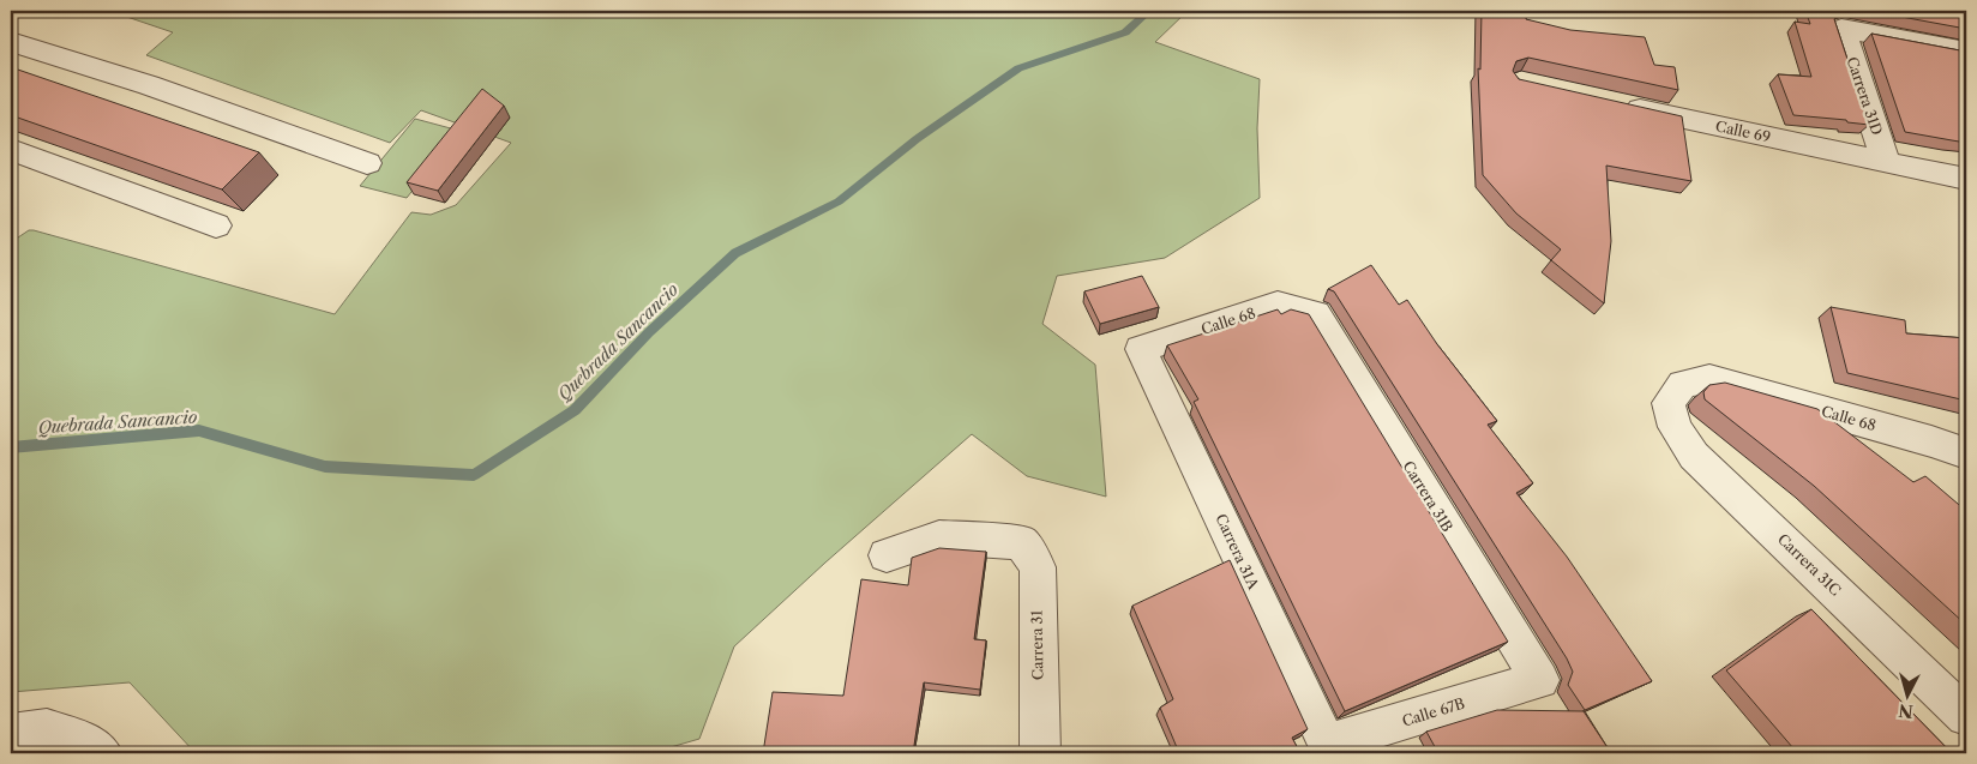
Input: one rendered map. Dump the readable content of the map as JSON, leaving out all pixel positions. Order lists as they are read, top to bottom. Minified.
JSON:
{"streets":{"street":["Carrera 31D","Calle 69","Calle 68","Carrera 31B","Carrera 31A","Carrera 31C","Carrera 31","Calle 67B"]},"crossings":[["Carrera 31D","Calle 69"],["Calle 68","Carrera 31B"],["Calle 68","Carrera 31A"],["Calle 68","Carrera 31C"],["Carrera 31B","Calle 67B"],["Carrera 31A","Calle 67B"]],"water":["Quebrada Sancancio"],"north":"bottom"}
